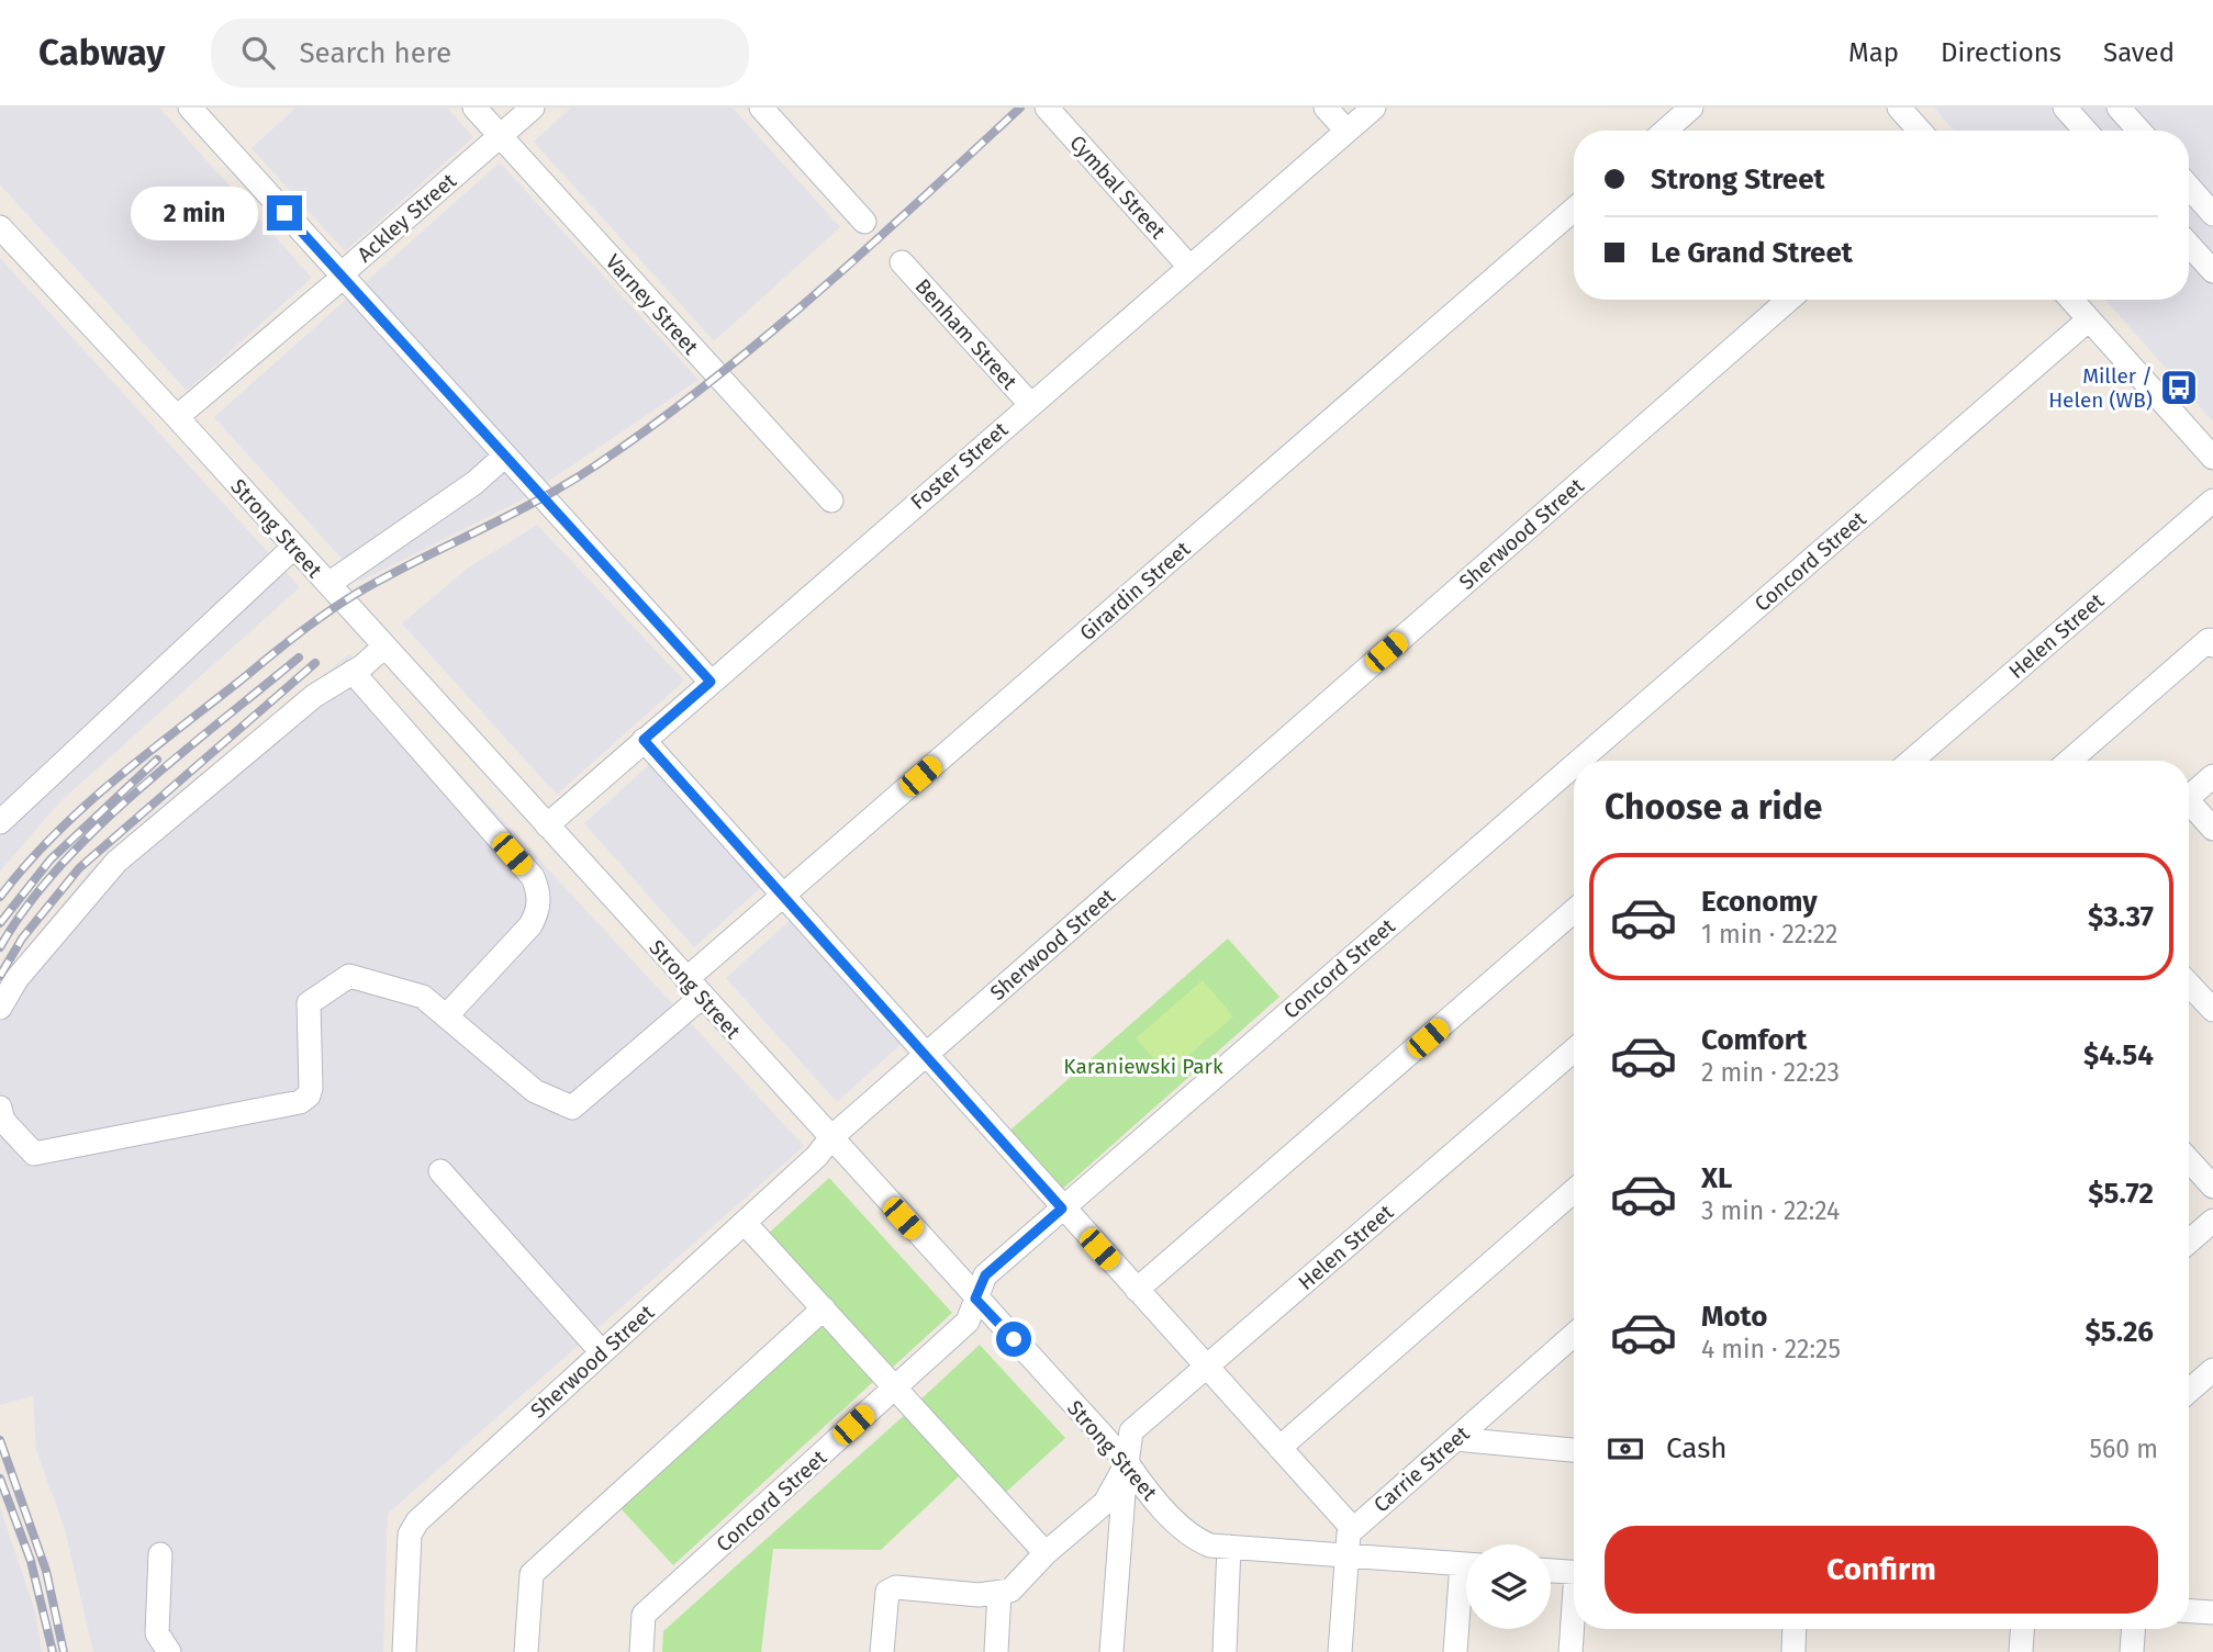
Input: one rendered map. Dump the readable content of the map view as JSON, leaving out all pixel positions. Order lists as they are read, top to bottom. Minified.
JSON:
{"streets":{"street":["Cymbal Street","Ackley Street","Varney Street","Benham Street","Foster Street","Strong Street","Sherwood Street","Concord Street","Girardin Street","Helen Street","Carrie Street"]},"crossings":[["Cymbal Street","Foster Street"],["Ackley Street","Varney Street"],["Ackley Street","Strong Street"],["Benham Street","Foster Street"],["Foster Street","Strong Street"],["Strong Street","Sherwood Street"],["Strong Street","Concord Street"],["Strong Street","Girardin Street"],["Strong Street","Helen Street"]],"parks":["Karaniewski Park"],"places":{"bus stop":["Miller / Helen (WB)"]},"page":{"header":"Cabway","search":"Search here","nav":["Map","Directions","Saved"],"banner":["Strong Street","Le Grand Street"],"bubble":"2 min","heading":"Choose a ride","list":[{"name":"Economy","note":"1 min · 22:22","value":"$3.37"},{"name":"Comfort","note":"2 min · 22:23","value":"$4.54"},{"name":"XL","note":"3 min · 22:24","value":"$5.72"},{"name":"Moto","note":"4 min · 22:25","value":"$5.26"}],"pay":["Cash","560 m"],"buttons":"Confirm"}}
